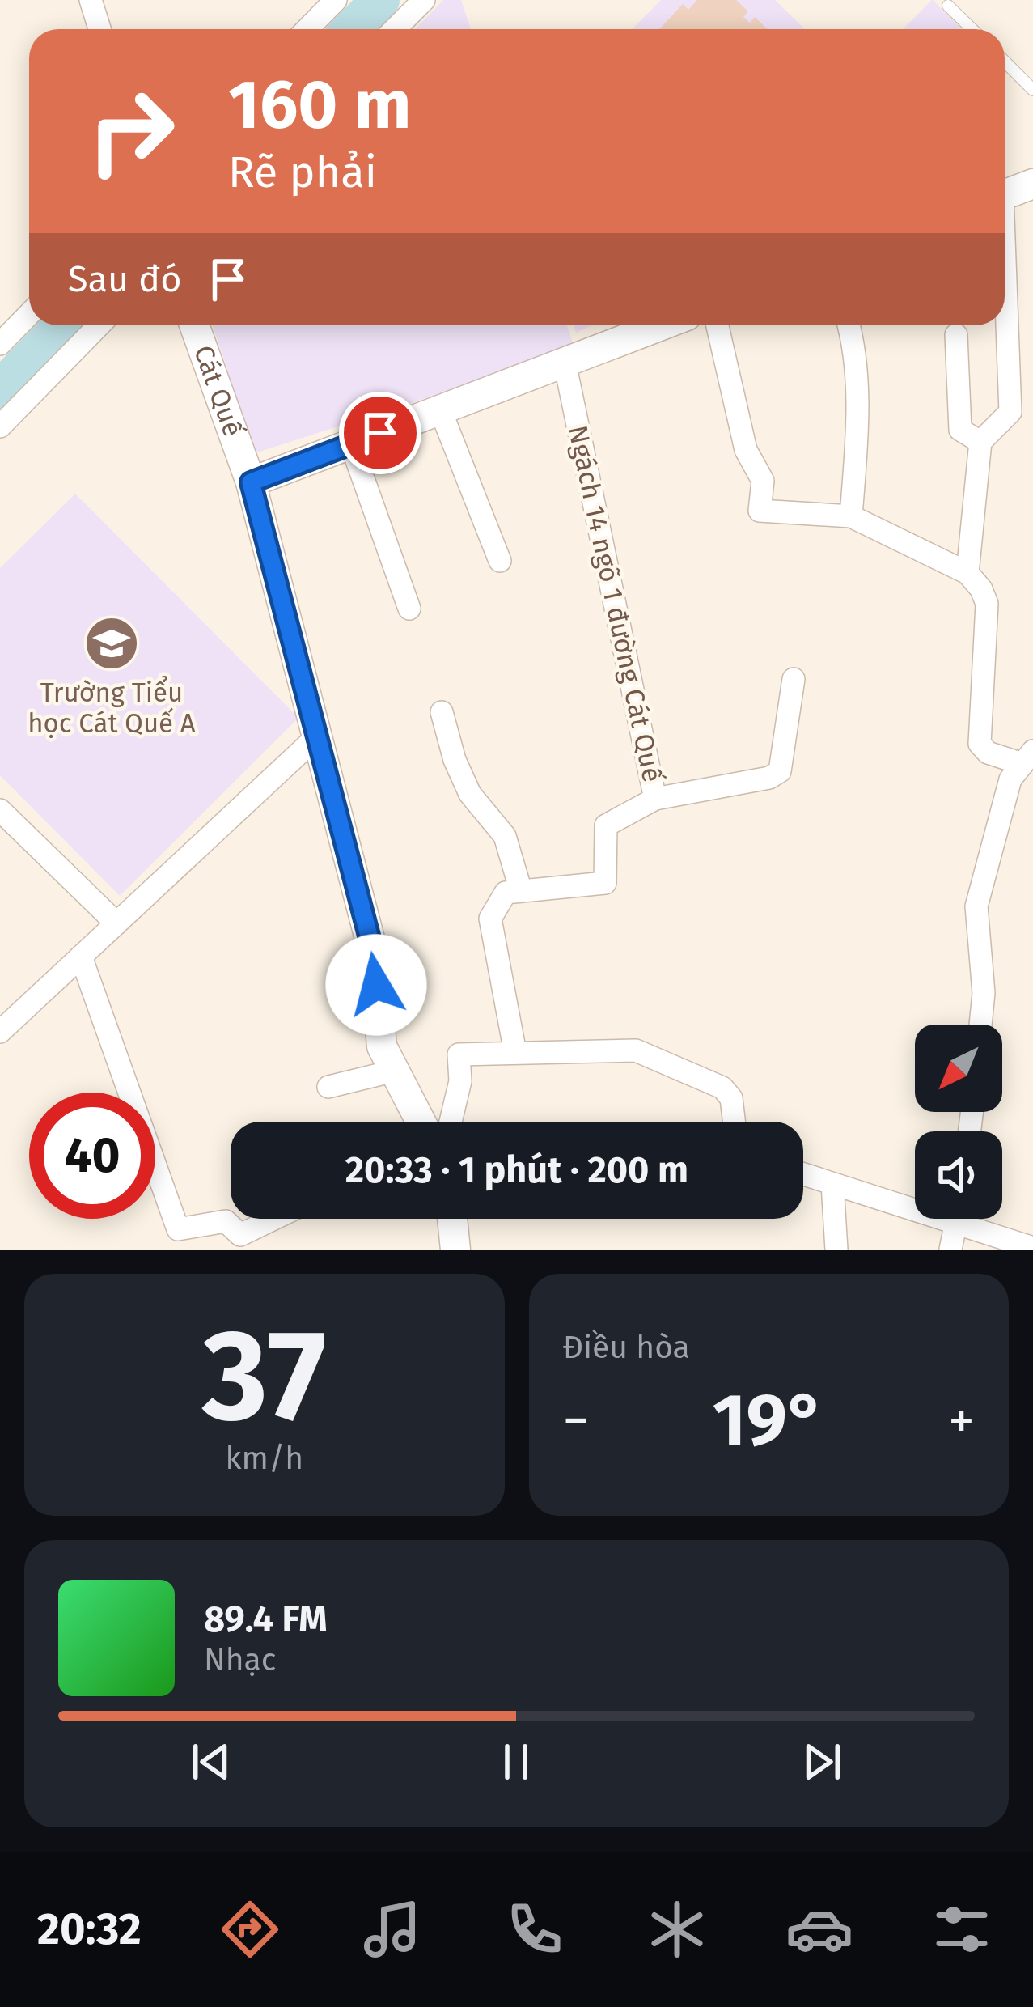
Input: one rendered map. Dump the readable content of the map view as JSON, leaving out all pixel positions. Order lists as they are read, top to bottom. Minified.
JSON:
{"streets":{"street":["Cát Quế","Ngách 14 ngõ 1 đường Cát Quế"]},"places":{"school or university":["Trường Tiểu học Cát Quế A"]},"north":"bottom left","page":{"turn":["160 m","Rẽ phải"],"then":"Sau đó","limit":"40","trip":"20:33 · 1 phút · 200 m","tile":[["37","km/h"],"Điều hòa"],"heat":["−","19°","+"],"song":["89.4 FM","Nhạc"],"tabs":"20:32"}}
